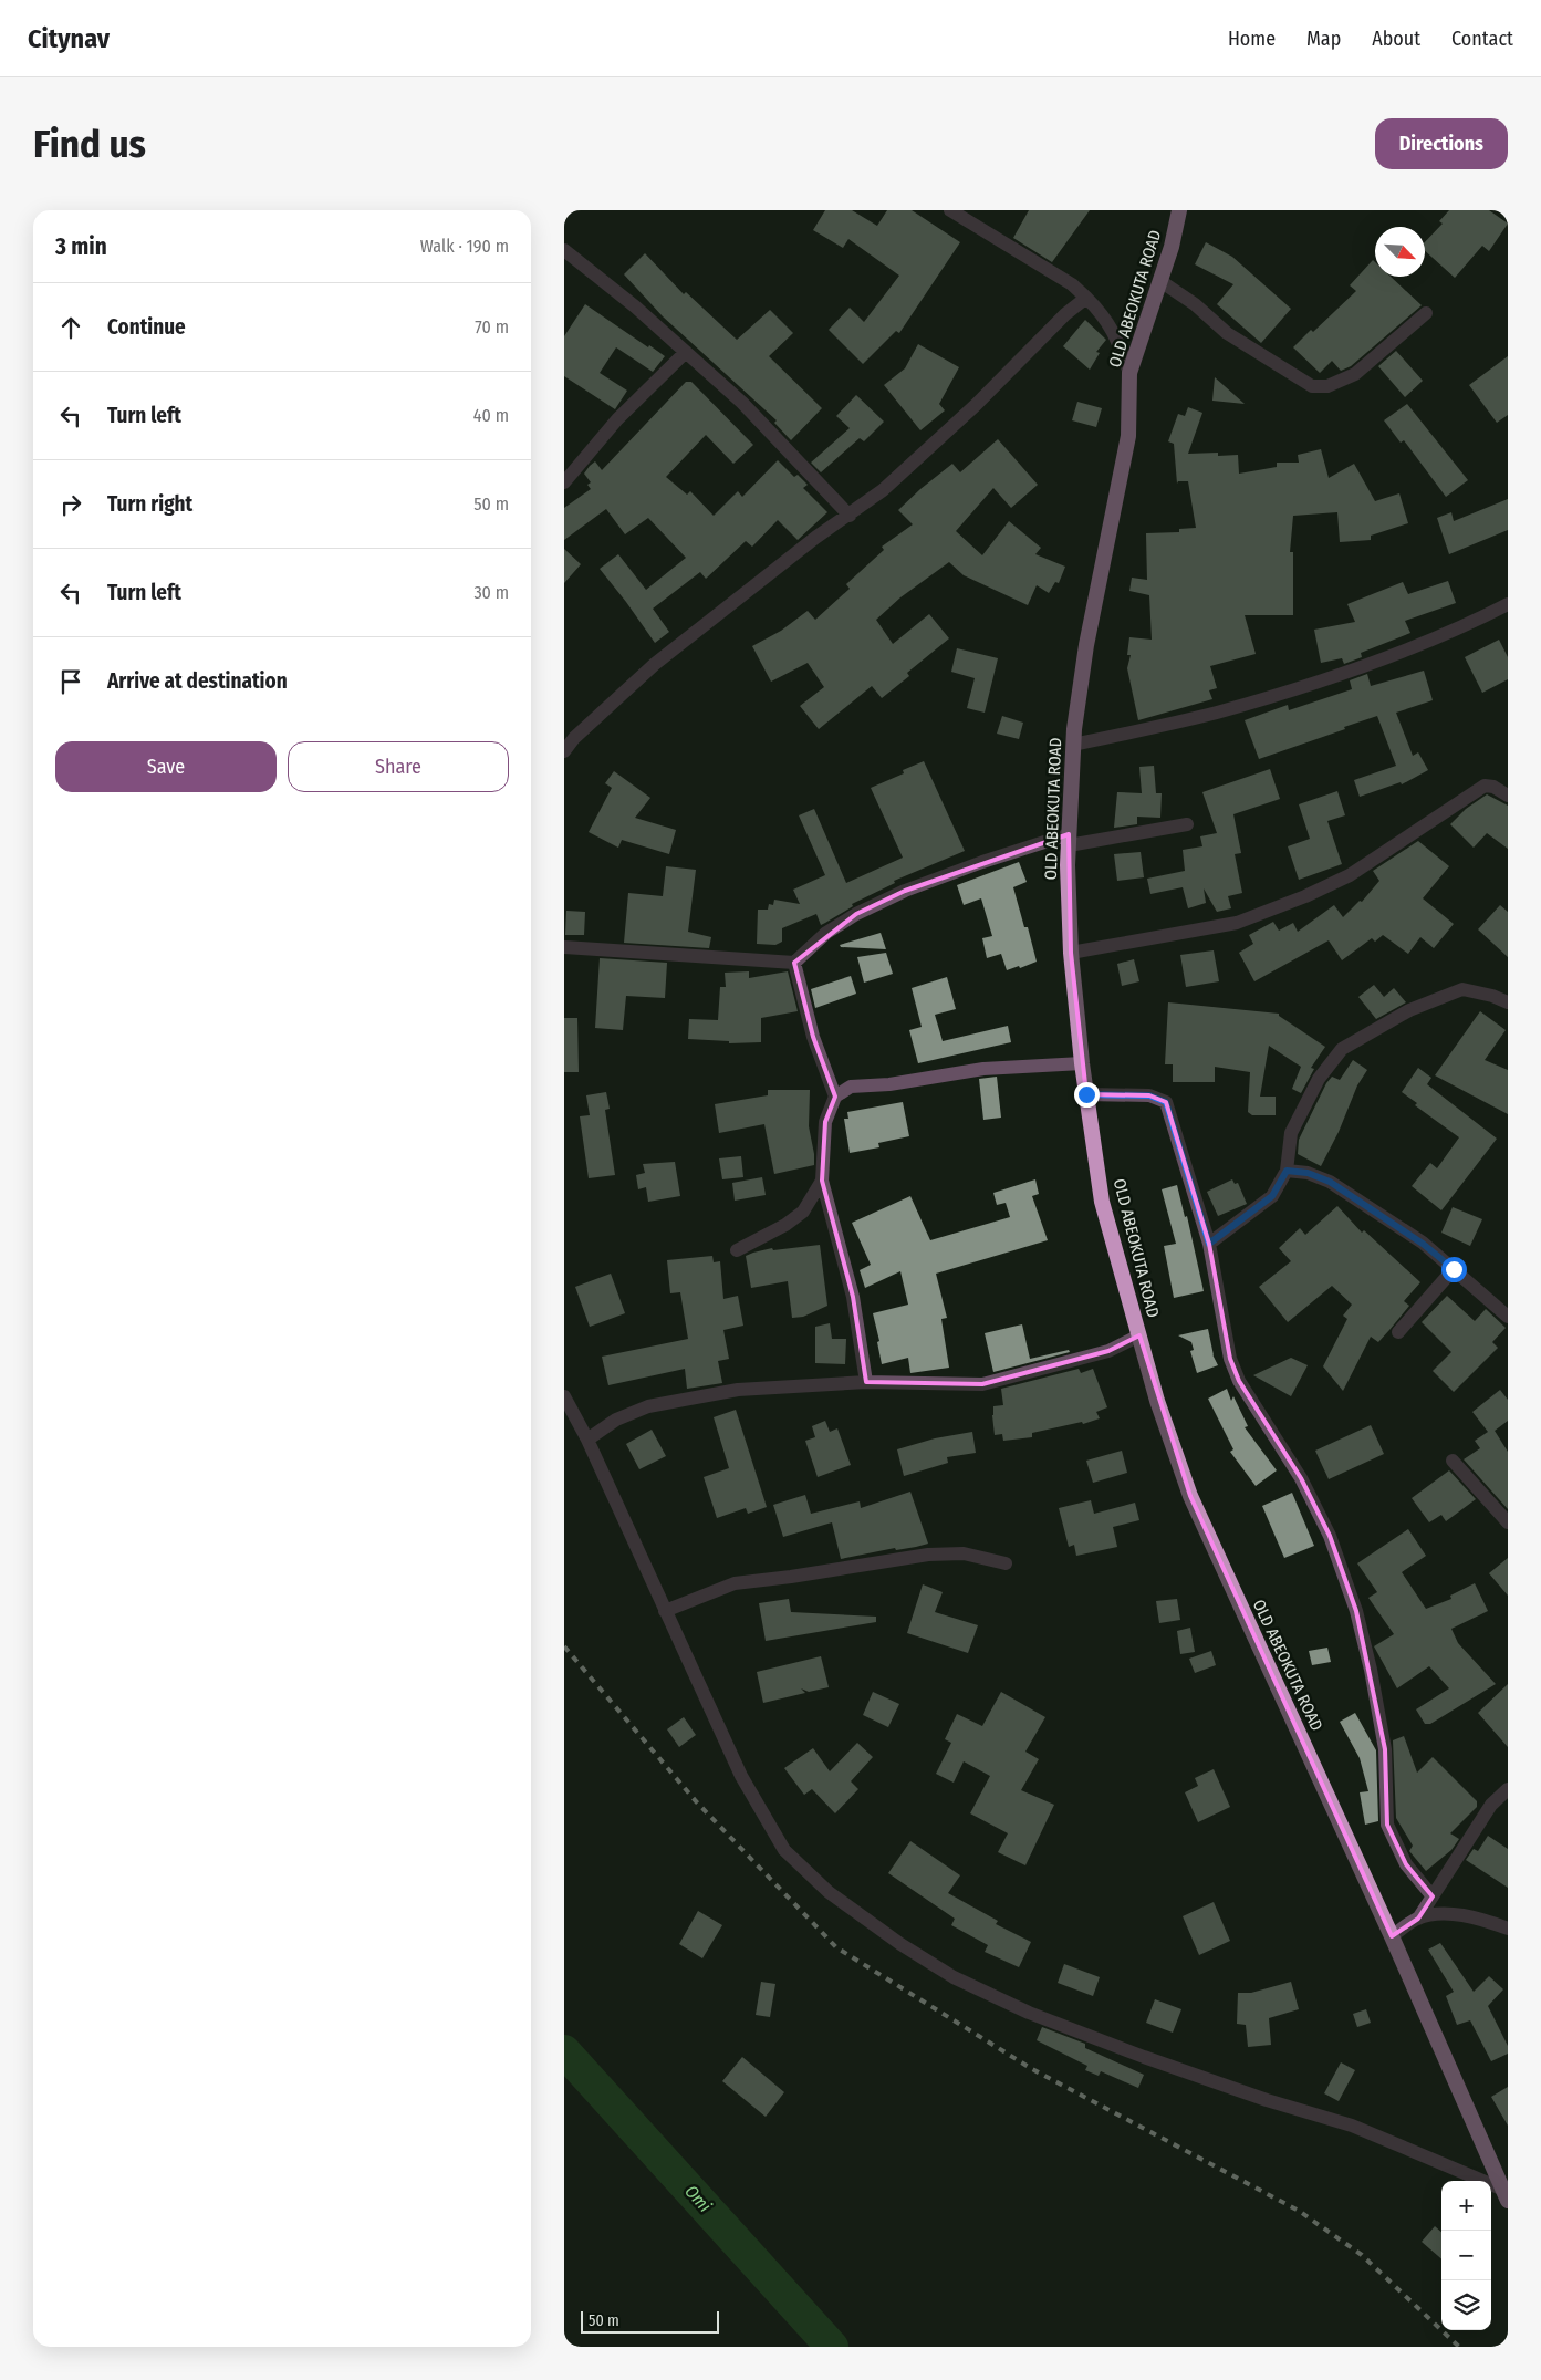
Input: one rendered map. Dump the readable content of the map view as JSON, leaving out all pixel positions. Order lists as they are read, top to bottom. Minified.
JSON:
{"streets":{"highway":["OLD ABEOKUTA ROAD"]},"water":["Omi"],"scale_bar":"50 m","north":"bottom right","page":{"header":"Citynav","nav":["Home","Map","About","Contact"],"buttons":["Directions",["Save","Share"]],"title":"Find us","heading":["3 min","Walk · 190 m"],"list":[["Continue","70 m"],["Turn left","40 m"],["Turn right","50 m"],["Turn left","30 m"],"Arrive at destination"],"map_buttons":["+","−"],"scale":"50 m"}}
